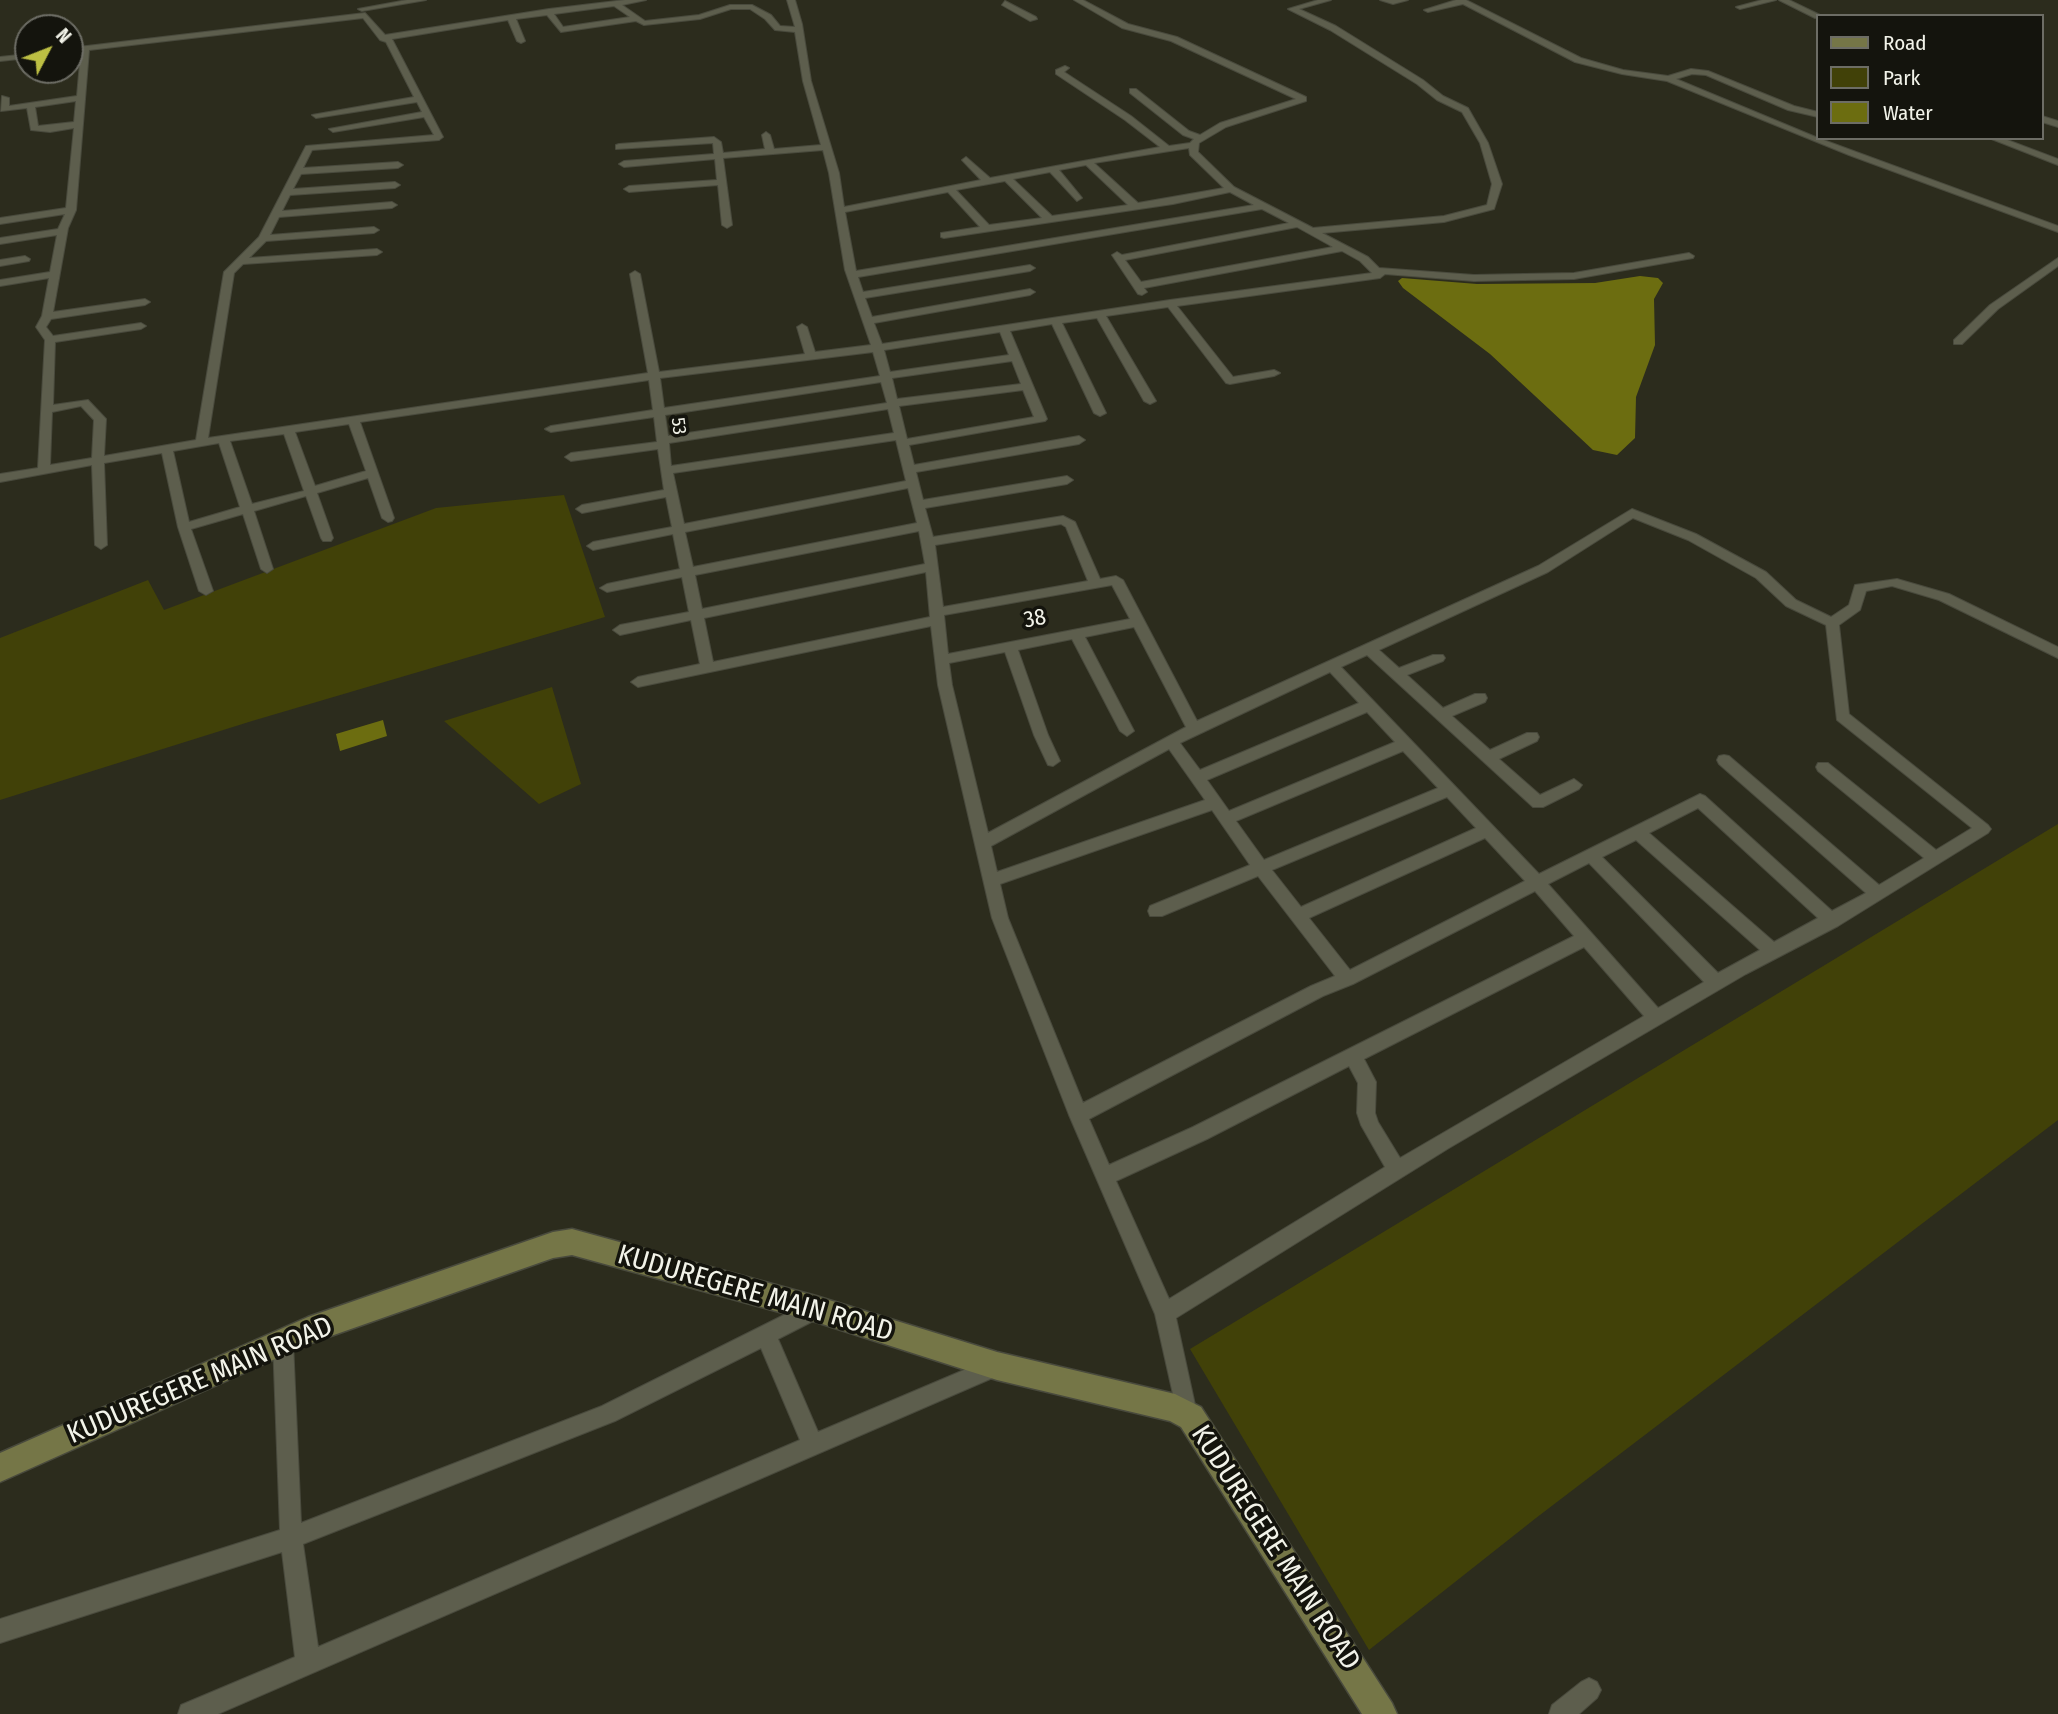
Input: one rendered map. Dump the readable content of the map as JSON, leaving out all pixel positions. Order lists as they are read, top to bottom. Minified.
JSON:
{"streets":{"street":["53","38","KUDUREGERE MAIN ROAD"]},"legend":["Road","Park","Water"],"north":"top right"}
